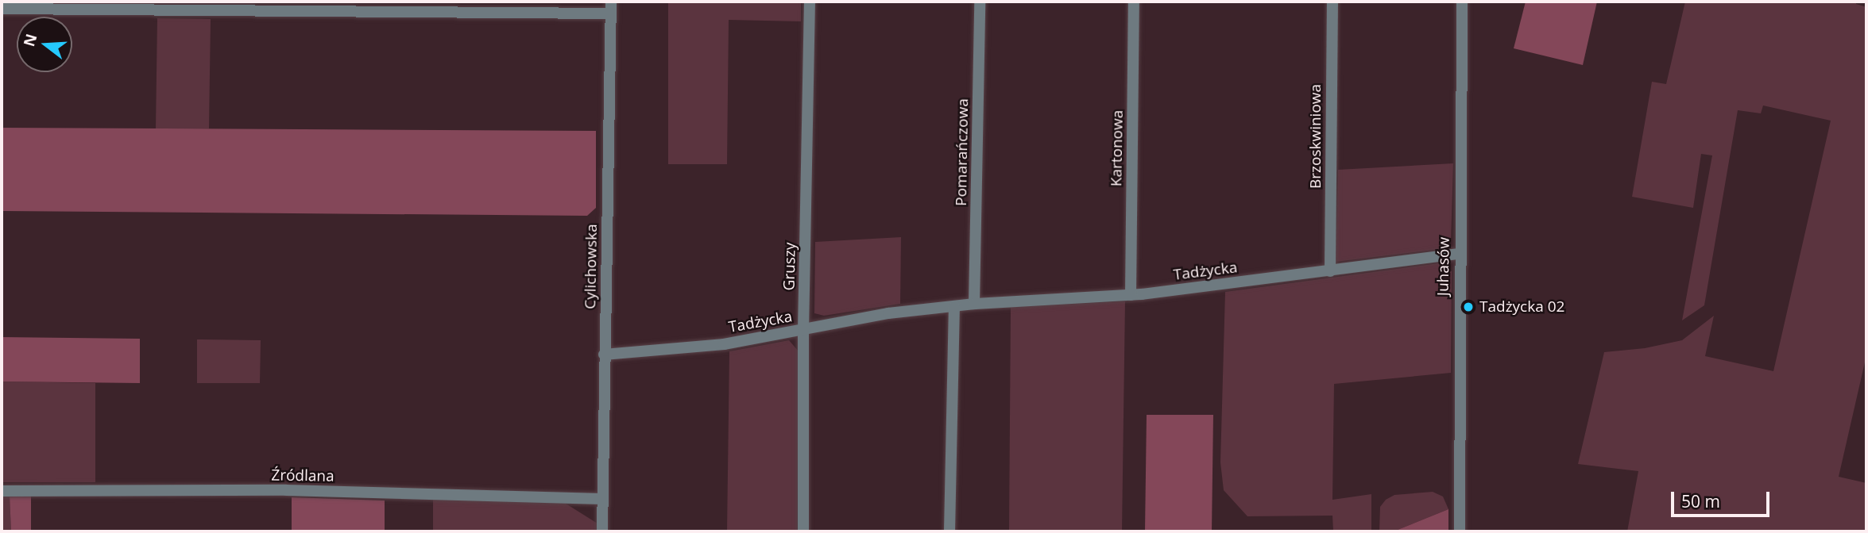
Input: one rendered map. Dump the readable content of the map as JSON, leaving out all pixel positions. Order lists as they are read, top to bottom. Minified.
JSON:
{"streets":{"street":["Brzoskwiniowa","Kartonowa","Pomarańczowa","Cylichowska","Gruszy","Juhasów","Tadżycka","Źródlana"]},"crossings":[["Brzoskwiniowa","Tadżycka"],["Kartonowa","Tadżycka"],["Pomarańczowa","Tadżycka"],["Cylichowska","Tadżycka"],["Cylichowska","Źródlana"],["Gruszy","Tadżycka"],["Juhasów","Tadżycka"]],"places":["Tadżycka 02"],"scale_bar":"50 m","north":"left"}
